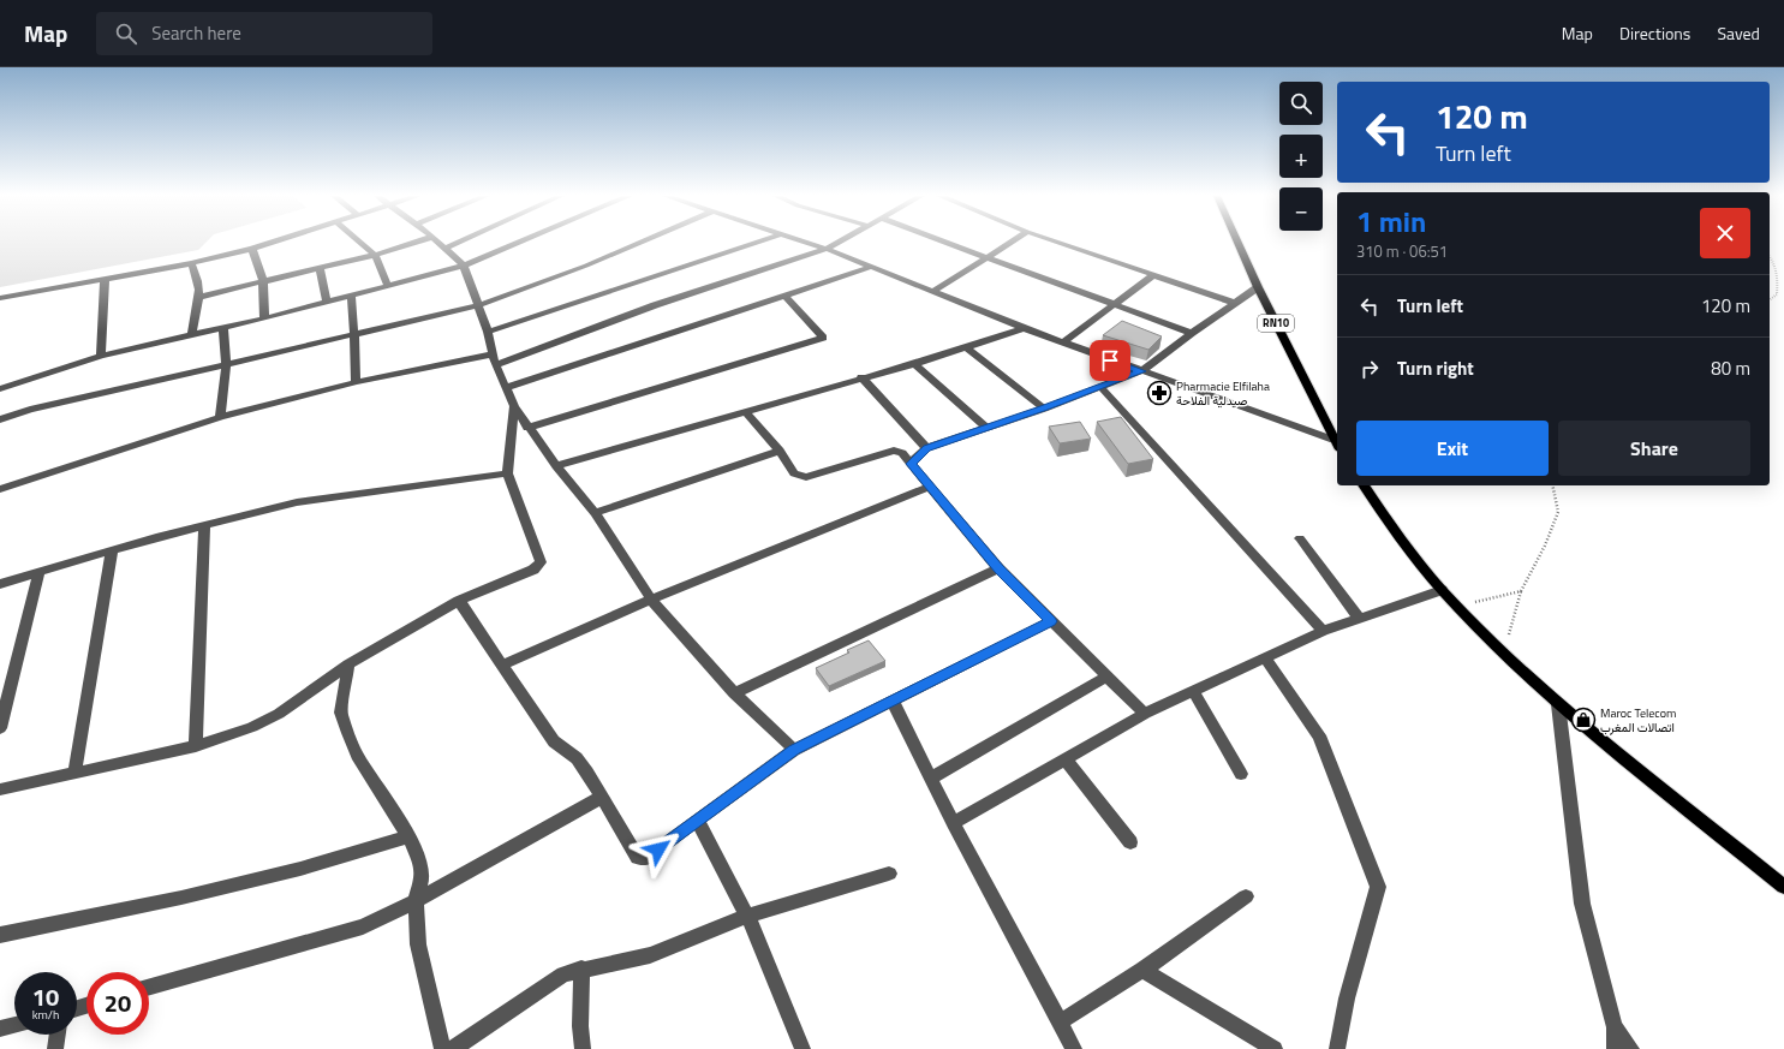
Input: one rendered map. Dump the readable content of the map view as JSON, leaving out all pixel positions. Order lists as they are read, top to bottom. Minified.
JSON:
{"streets":{"main road":["RN10"]},"places":{"pharmacy":["Pharmacie Elfilaha صيدلية الفلاحة"],"shop":["Maroc Telecom اتصالات المغرب"]},"page":{"header":"Map","search":"Search here","nav":["Map","Directions","Saved"],"map_buttons":["+","−"],"turn":["120 m","Turn left"],"heading":["1 min","310 m · 06:51"],"list":[{"name":"Turn left","value":"120 m"},{"name":"Turn right","value":"80 m"}],"buttons":["Exit","Share"],"speed":"10 km/h","limit":"20"}}
